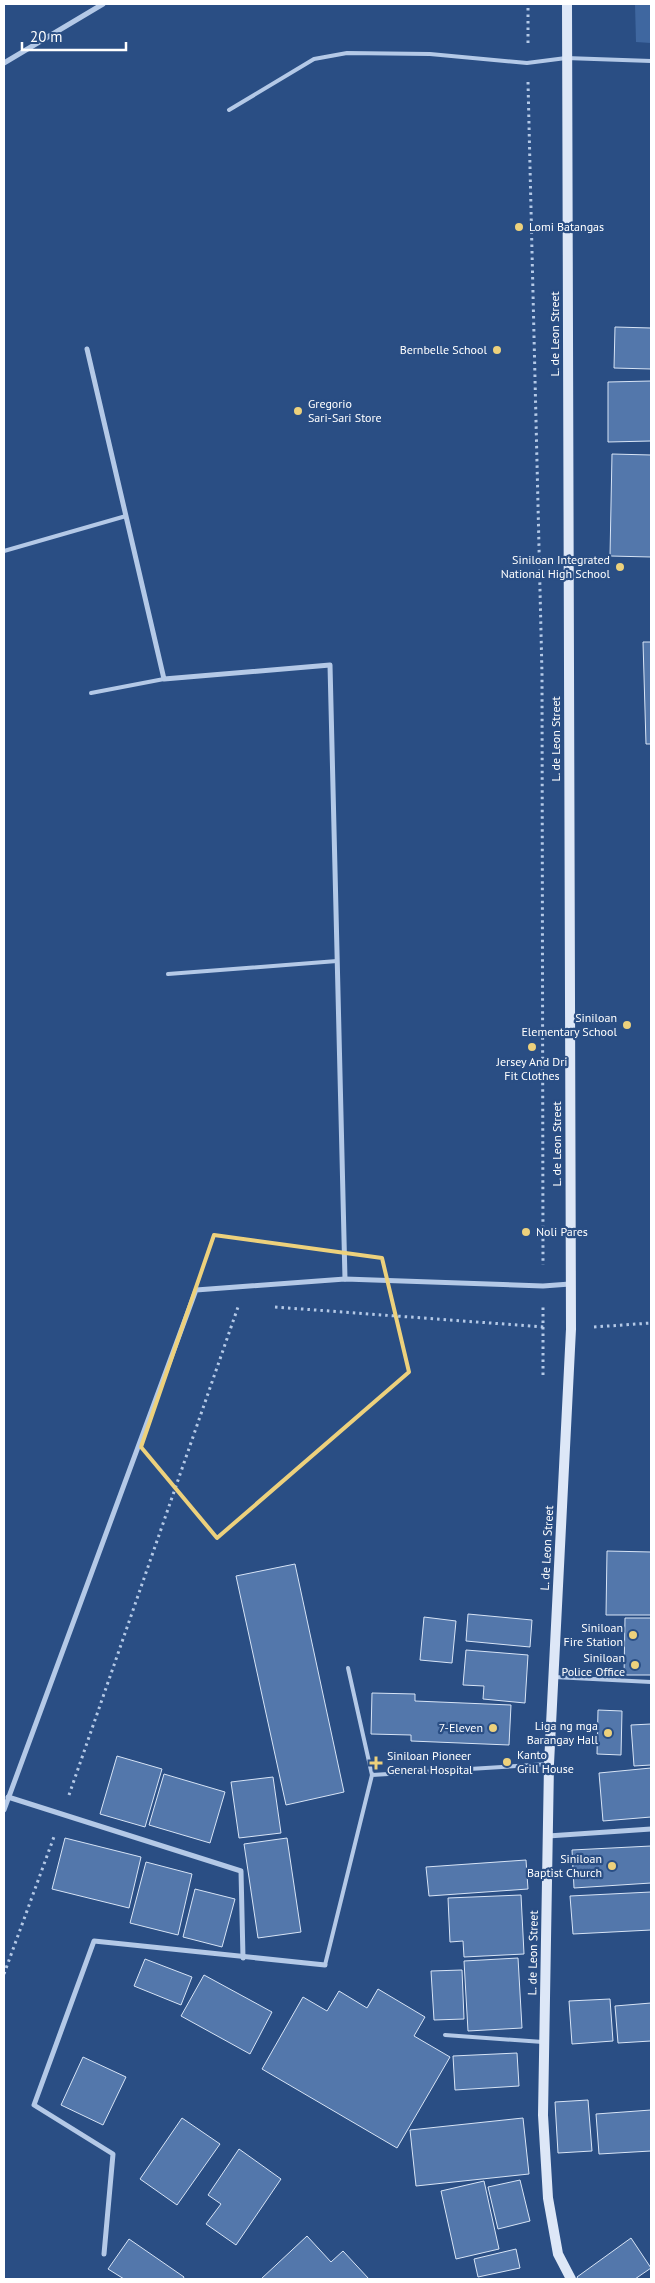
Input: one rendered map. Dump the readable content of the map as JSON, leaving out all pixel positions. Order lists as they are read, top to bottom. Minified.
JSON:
{"streets":{"main road":["L. de Leon Street"]},"places":{"other":["Lomi Batangas","Bernbelle School","Gregorio Sari-Sari Store","Siniloan Integrated National High School","Siniloan Elementary School","Jersey And Dri Fit Clothes","Noli Pares","Siniloan Fire Station","Siniloan Police Office","7-Eleven","Liga ng mga Barangay Hall","Kanto Grill House","Siniloan Baptist Church"],"health":["Siniloan Pioneer General Hospital"]},"scale_bar":"20 m"}
